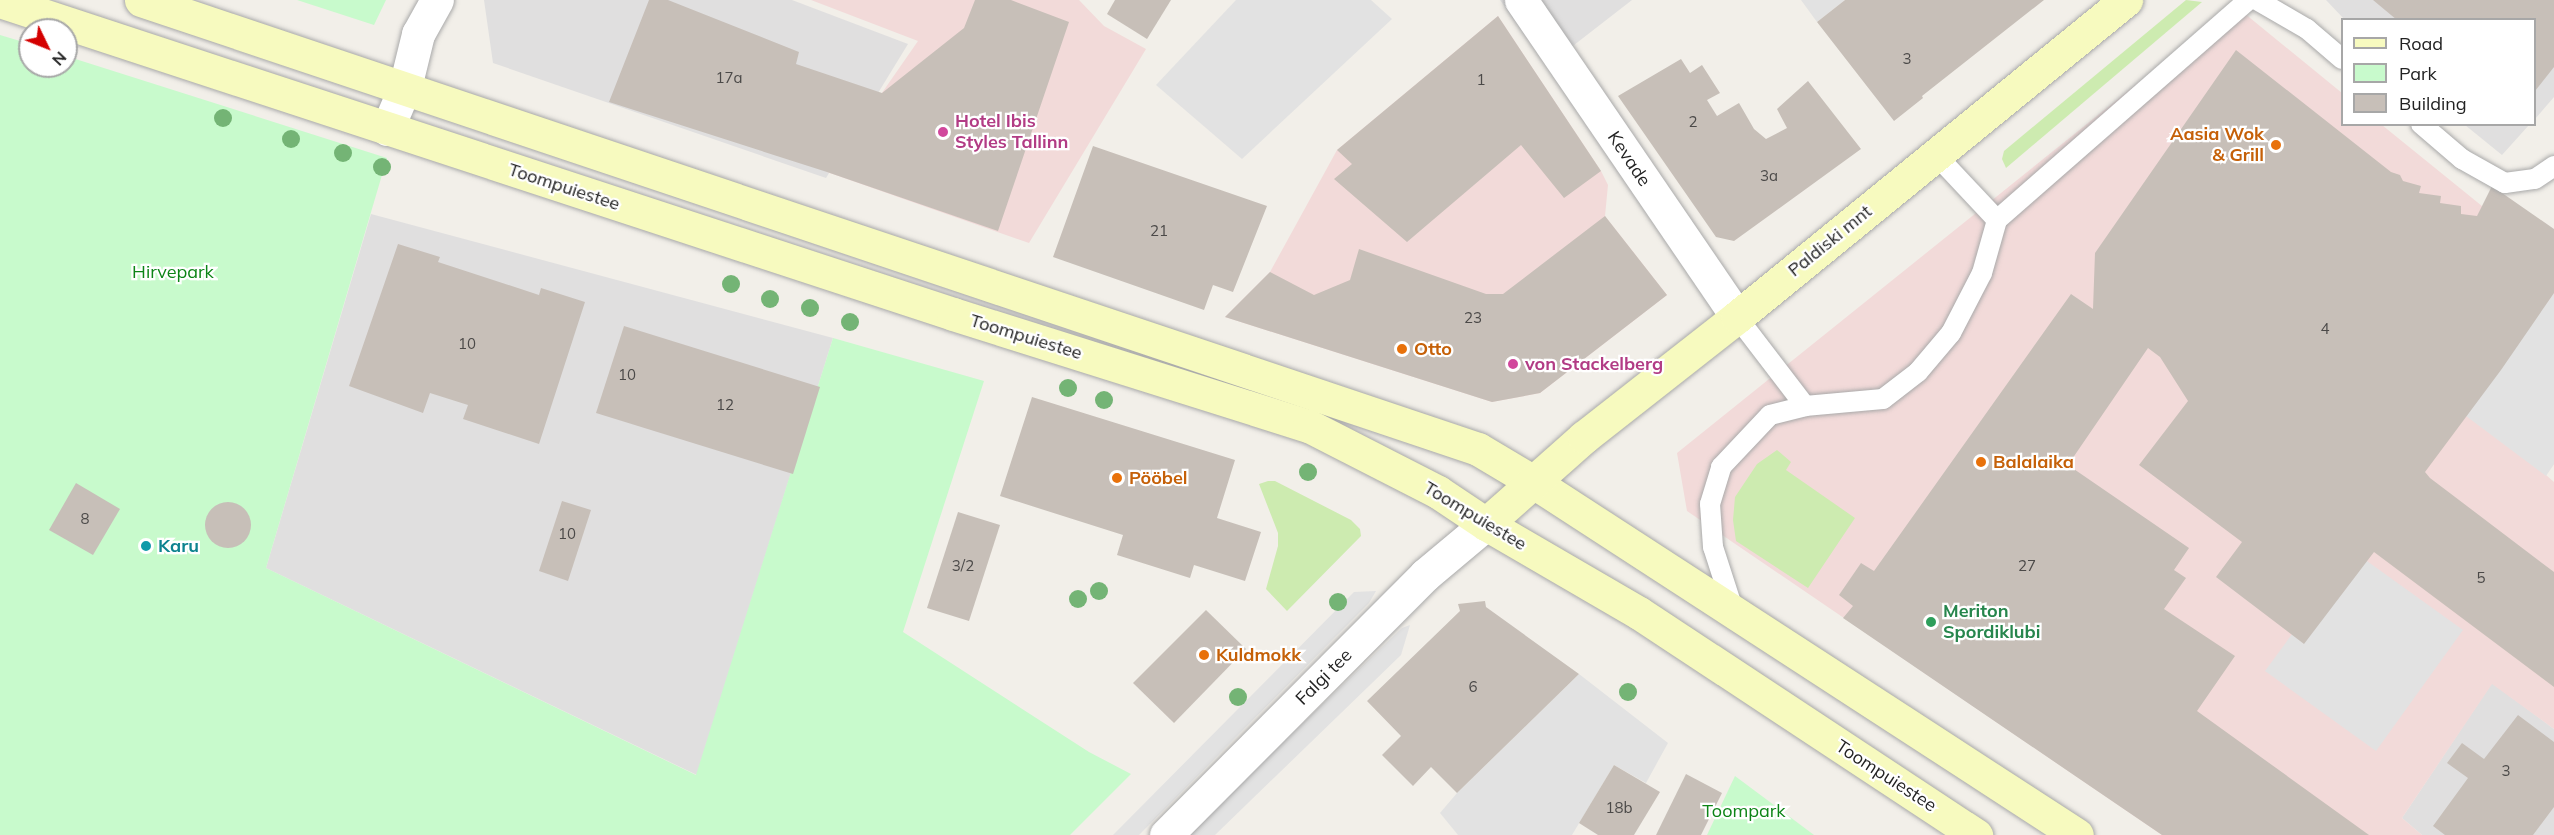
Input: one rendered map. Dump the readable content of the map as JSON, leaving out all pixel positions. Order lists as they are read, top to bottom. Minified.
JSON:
{"streets":{"main road":["Toompuiestee","Paldiski mnt"],"street":["Kevade","Falgi tee"]},"crossings":[["Kevade","Paldiski mnt"],["Toompuiestee","Paldiski mnt"],["Toompuiestee","Falgi tee"],["Paldiski mnt","Falgi tee"]],"parks":["Hirvepark","Toompark"],"places":["Hotel Ibis Styles Tallinn","Aasia Wok & Grill","Otto","von Stackelberg","Balalaika","Pööbel","Karu","Meriton Spordiklubi","Kuldmokk"],"house_numbers":["3","17a","1","2","3a","21","23","4","10","10","12","8","10","3/2","27","5","6","3","18b"],"legend":["Road","Park","Building"],"north":"bottom right"}
